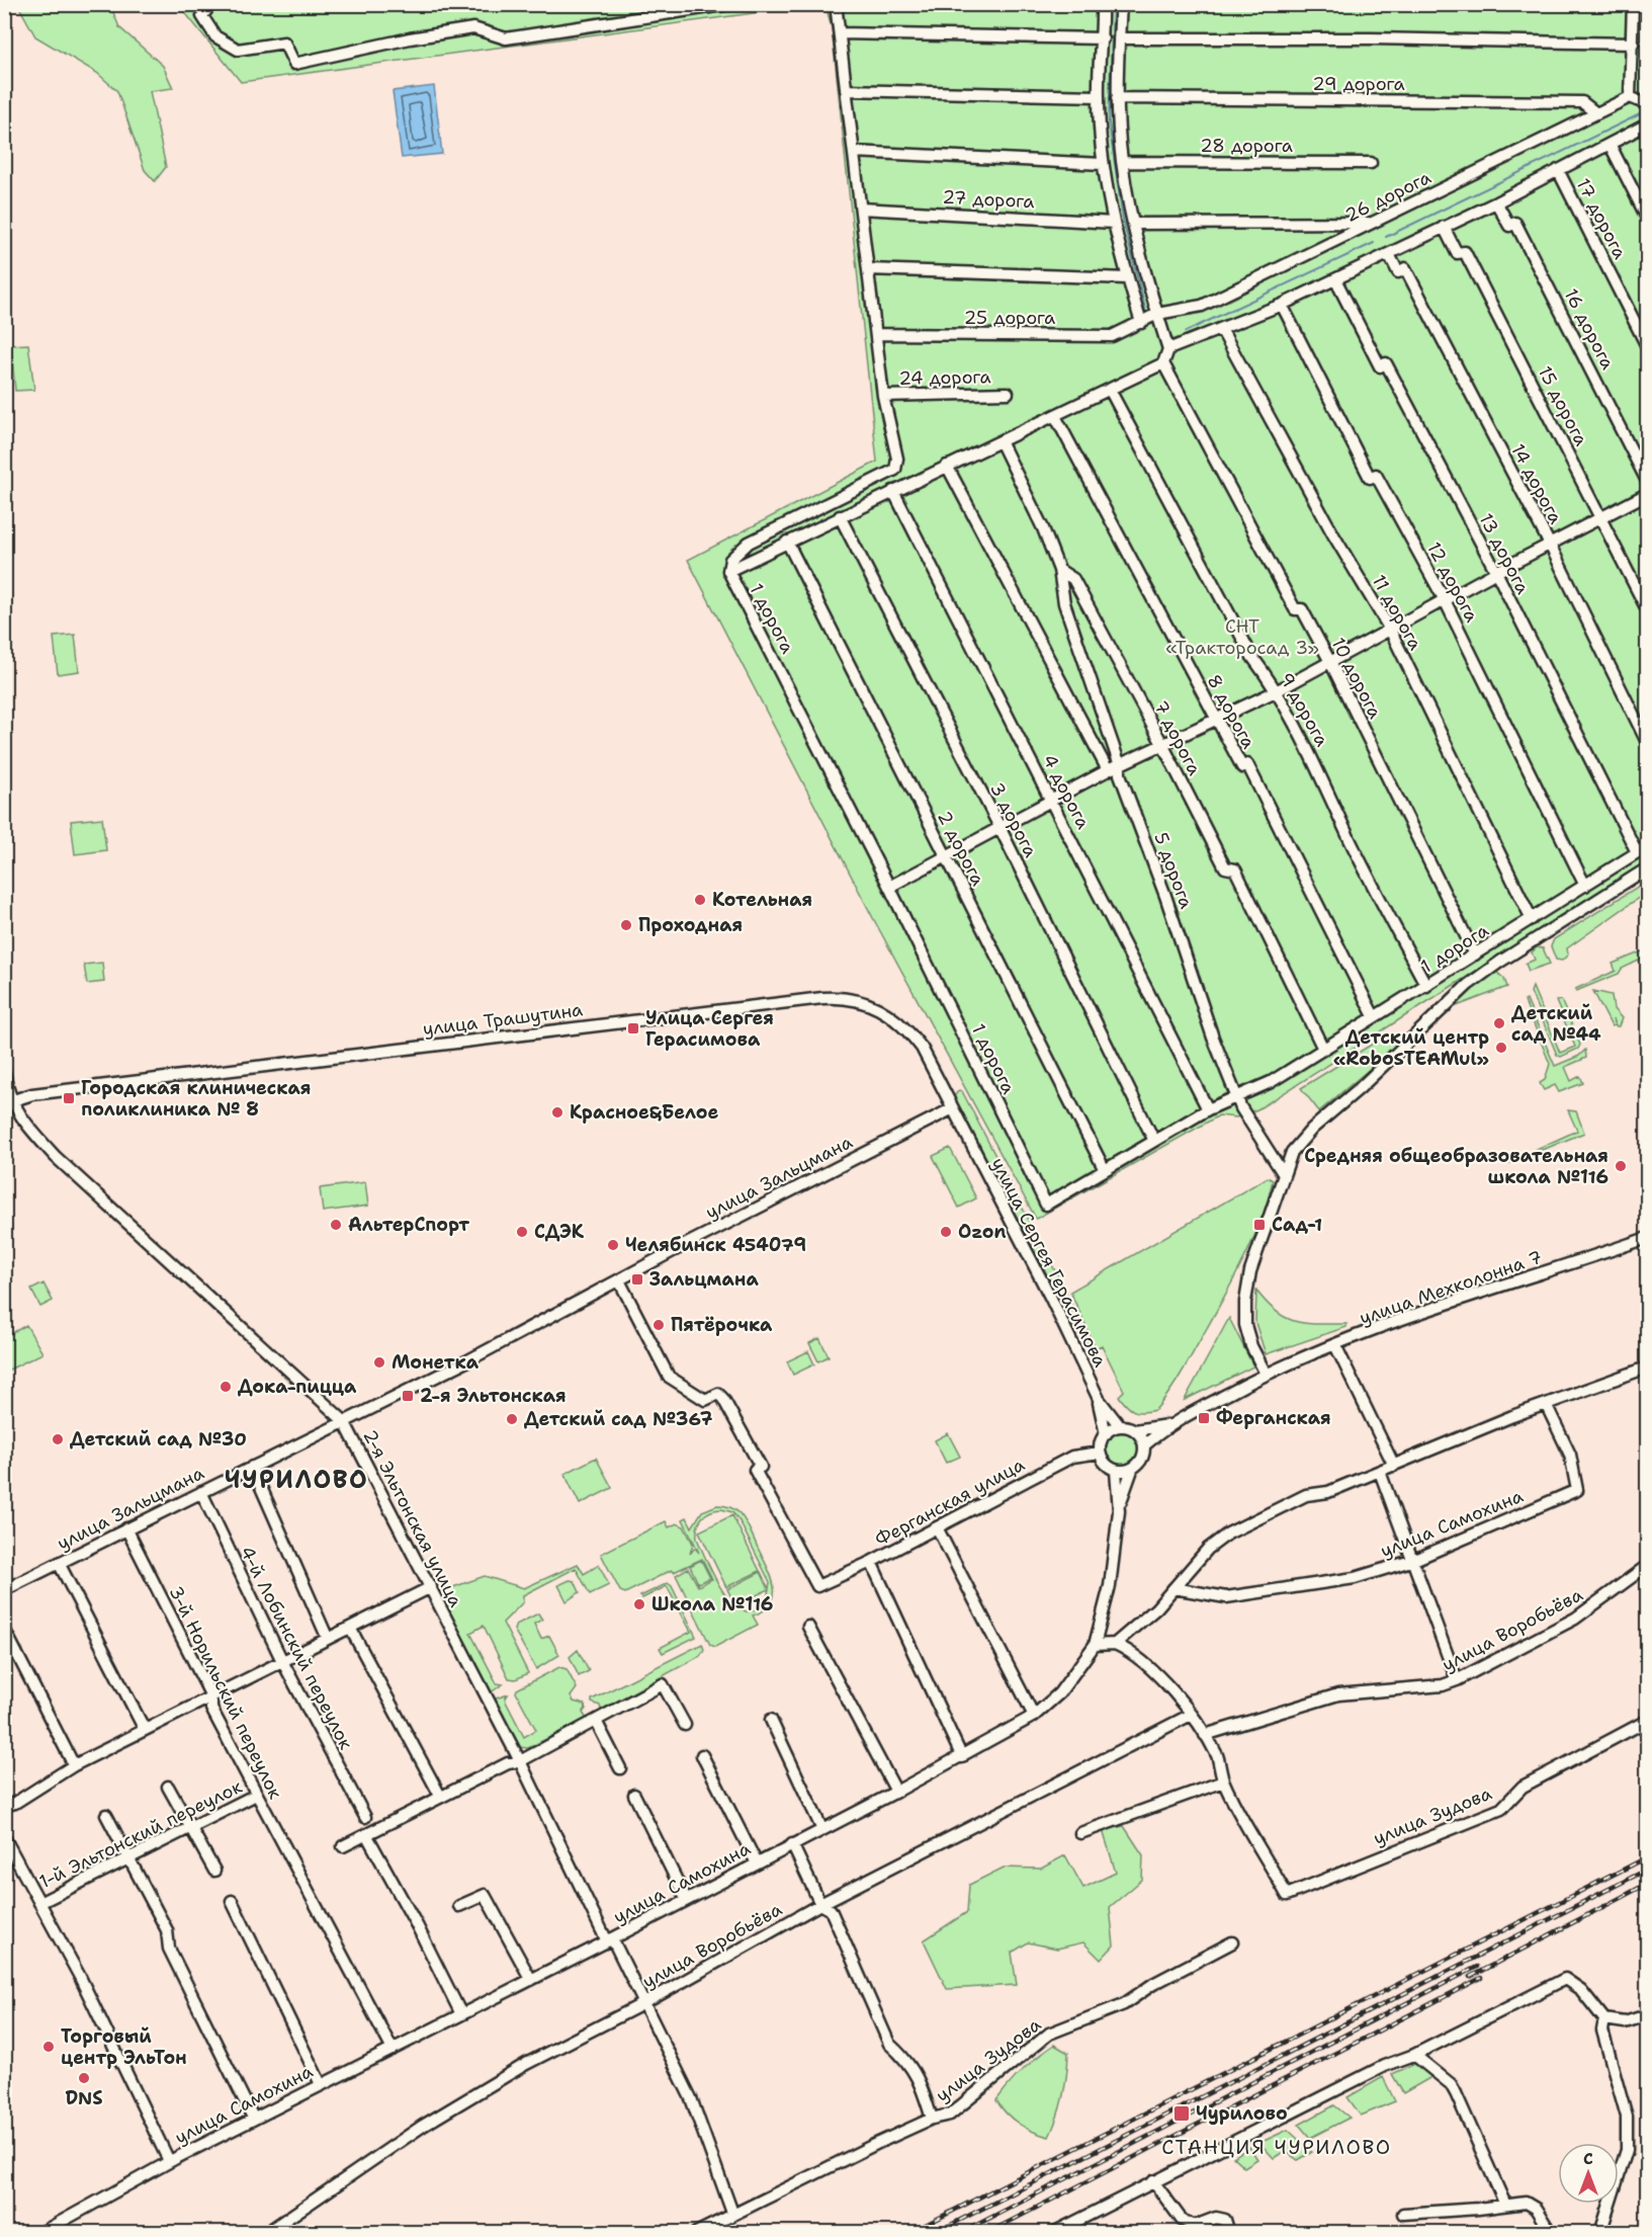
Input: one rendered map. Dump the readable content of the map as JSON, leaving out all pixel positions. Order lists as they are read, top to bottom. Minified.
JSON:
{"streets":{"street":["29 дорога","28 дорога","26 дорога","27 дорога","17 дорога","25 дорога","16 дорога","24 дорога","15 дорога","14 дорога","13 дорога","12 дорога","11 дорога","1 дорога","10 дорога","9 дорога","8 дорога","7 дорога","4 дорога","3 дорога","2 дорога","5 дорога","улица Трашутина","улица Зальцмана","улица Сергея Герасимова","улица Мехколонна 7","Ферганская улица","2-я Эльтонская улица","улица Самохина","улица Воробьёва","4-й Лобинский переулок","3-й Норильский переулок","улица Зудова","1-й Эльтонский переулок"]},"crossings":[["29 дорога","26 дорога"],["26 дорога","25 дорога"],["13 дорога","1 дорога"],["12 дорога","1 дорога"],["11 дорога","1 дорога"],["1 дорога","10 дорога"],["1 дорога","9 дорога"],["1 дорога","8 дорога"],["1 дорога","7 дорога"],["1 дорога","4 дорога"],["1 дорога","3 дорога"],["1 дорога","2 дорога"],["1 дорога","5 дорога"],["7 дорога","5 дорога"],["улица Трашутина","улица Зальцмана"],["улица Трашутина","улица Сергея Герасимова"],["улица Трашутина","2-я Эльтонская улица"],["улица Зальцмана","улица Сергея Герасимова"],["улица Зальцмана","Ферганская улица"],["улица Зальцмана","2-я Эльтонская улица"],["улица Зальцмана","4-й Лобинский переулок"],["улица Зальцмана","3-й Норильский переулок"],["улица Сергея Герасимова","Ферганская улица"],["2-я Эльтонская улица","улица Самохина"],["2-я Эльтонская улица","улица Воробьёва"],["2-я Эльтонская улица","улица Зудова"],["улица Самохина","3-й Норильский переулок"],["3-й Норильский переулок","1-й Эльтонский переулок"]],"districts":["ЧУРИЛОВО","СТАНЦИЯ ЧУРИЛОВО"],"parks":["СНТ «Тракторосад 3»"],"places":{"other":["Котельная","Проходная","Детский сад №44","Детский центр «RoboSTEAMul»","Красное&Белое","Средняя общеобразовательная школа №116","АльтерСпорт","СДЭК","Ozon","Челябинск 454079","Пятёрочка","Монетка","Дока-пицца","Детский сад №367","Детский сад №30","Школа №116","Торговый центр ЭльТон","DNS"],"transit":["Улица Сергея Герасимова","Городская клиническая поликлиника № 8","Сад-1","Зальцмана","2-я Эльтонская","Ферганская","Чурилово"]},"north":"top"}
